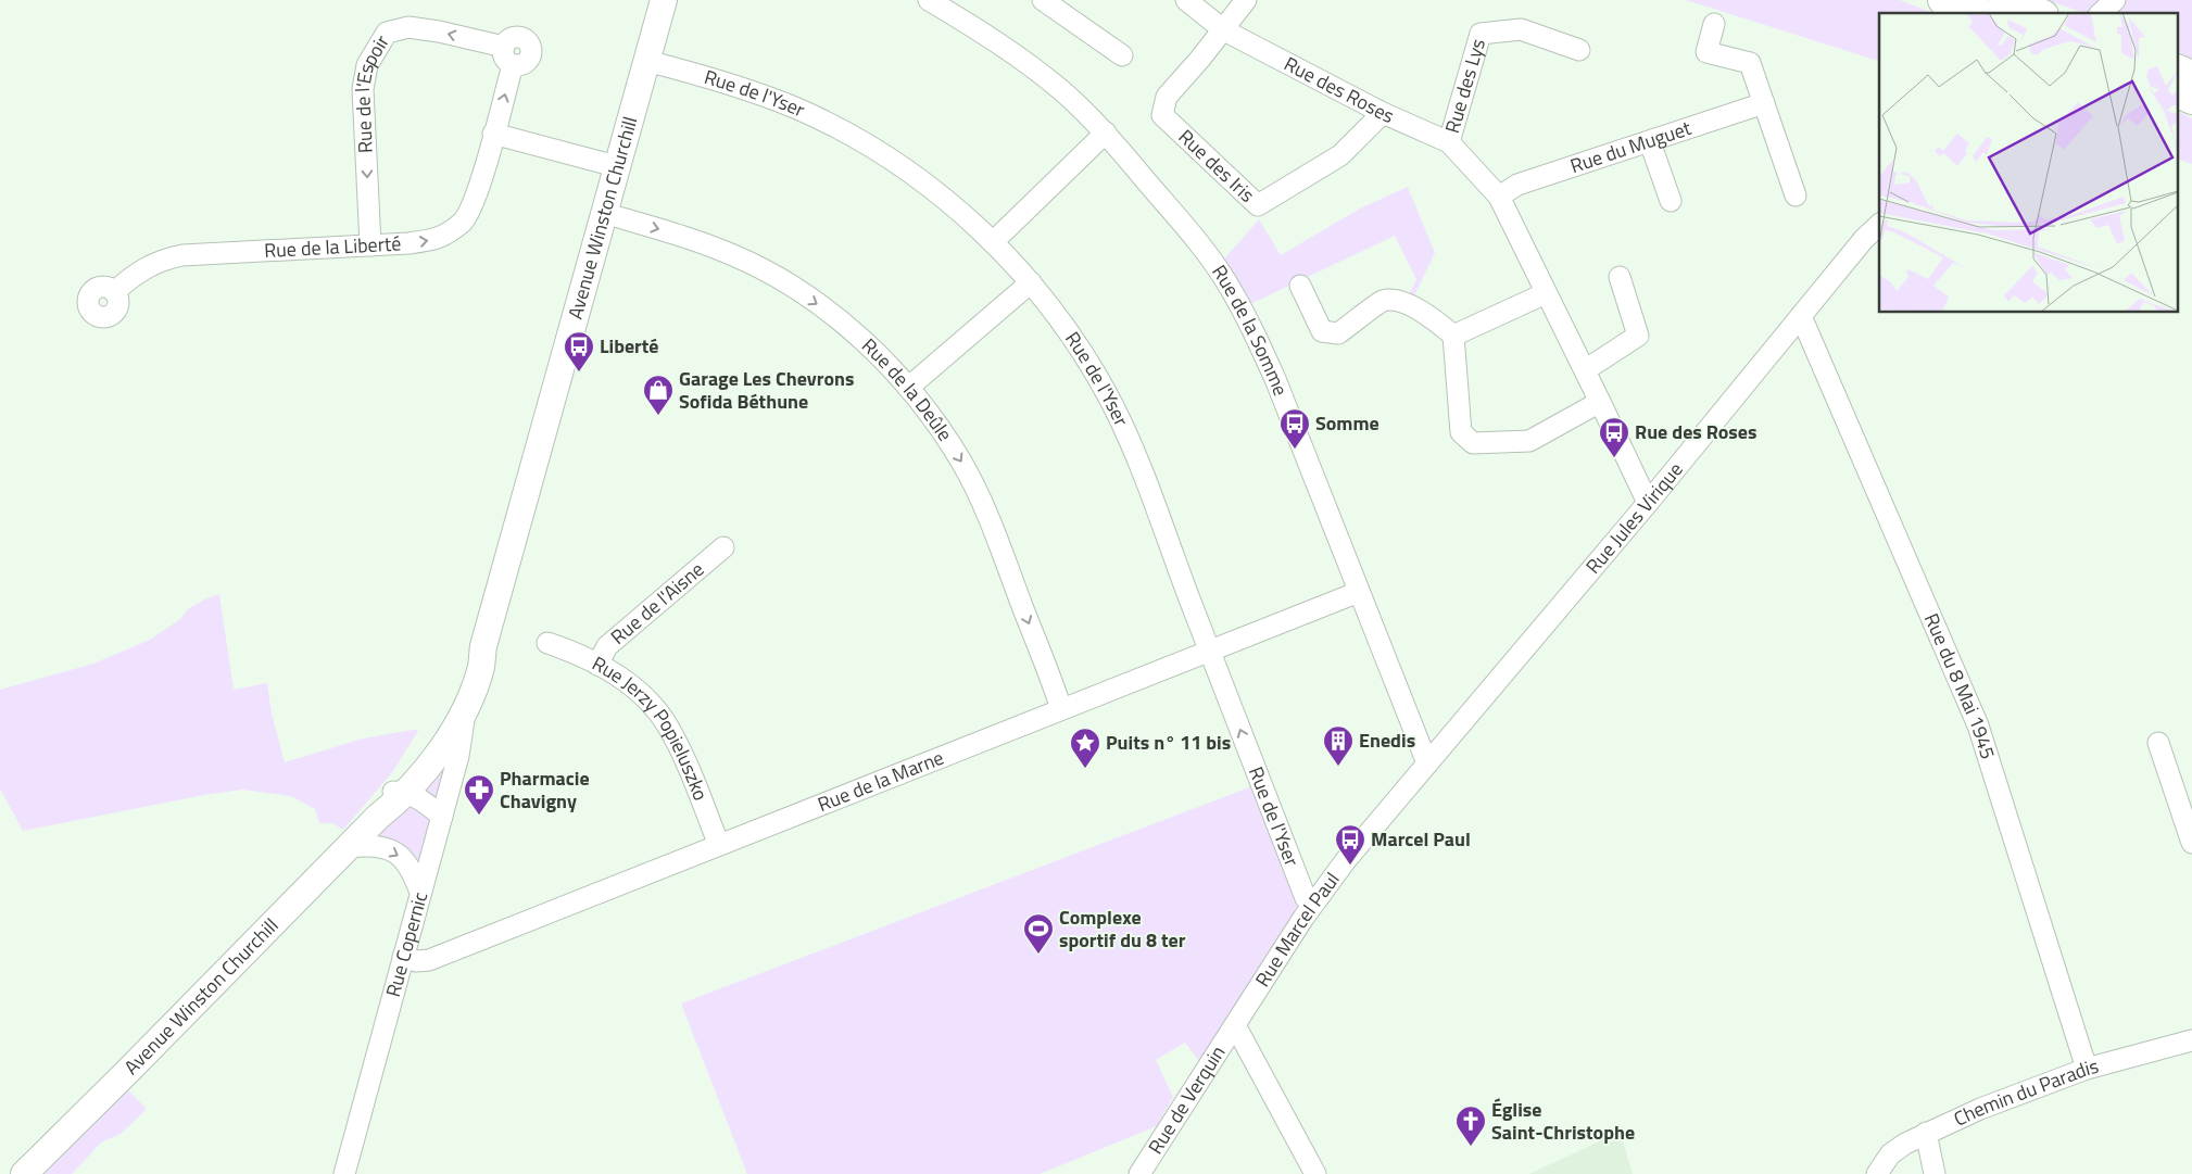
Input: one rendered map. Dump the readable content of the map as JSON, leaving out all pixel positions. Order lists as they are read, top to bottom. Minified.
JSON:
{"streets":{"main road":["Avenue Winston Churchill"],"street":["Rue des Lys","Rue des Roses","Rue de l'Yser","Rue de l'Espoir","Rue du Muguet","Rue des Iris","Rue de la Liberté","Rue de la Somme","Rue de la Deûle","Rue Jules Virique","Rue de l'Aisne","Rue du 8 Mai 1945","Rue Jerzy Popieluszko","Rue de la Marne","Rue Marcel Paul","Rue Copernic","Chemin du Paradis","Rue de Verquin"]},"crossings":[["Rue des Lys","Rue des Roses"],["Rue des Roses","Rue du Muguet"],["Rue des Roses","Rue des Iris"],["Rue des Roses","Rue Jules Virique"],["Rue de l'Yser","Avenue Winston Churchill"],["Rue de l'Yser","Rue de la Marne"],["Rue de l'Yser","Rue Marcel Paul"],["Rue de l'Espoir","Rue de la Liberté"],["Avenue Winston Churchill","Rue de la Deûle"],["Avenue Winston Churchill","Rue Copernic"],["Rue de la Somme","Rue Jules Virique"],["Rue de la Somme","Rue de la Marne"],["Rue de la Somme","Rue Marcel Paul"],["Rue de la Deûle","Rue de la Marne"],["Rue Jules Virique","Rue du 8 Mai 1945"],["Rue Jules Virique","Rue Marcel Paul"],["Rue de l'Aisne","Rue Jerzy Popieluszko"],["Rue du 8 Mai 1945","Chemin du Paradis"],["Rue Jerzy Popieluszko","Rue de la Marne"],["Rue de la Marne","Rue Copernic"],["Rue Marcel Paul","Rue de Verquin"]],"one_way":["Rue de la Liberté","Rue de la Deûle"],"places":{"bus stop":["Liberté","Somme","Rue des Roses","Marcel Paul"],"shop":["Garage Les Chevrons Sofida Béthune"],"building":["Enedis"],"place":["Puits n° 11 bis"],"pharmacy":["Pharmacie Chavigny"],"sports":["Complexe sportif du 8 ter"],"church":["Église Saint-Christophe"]}}
